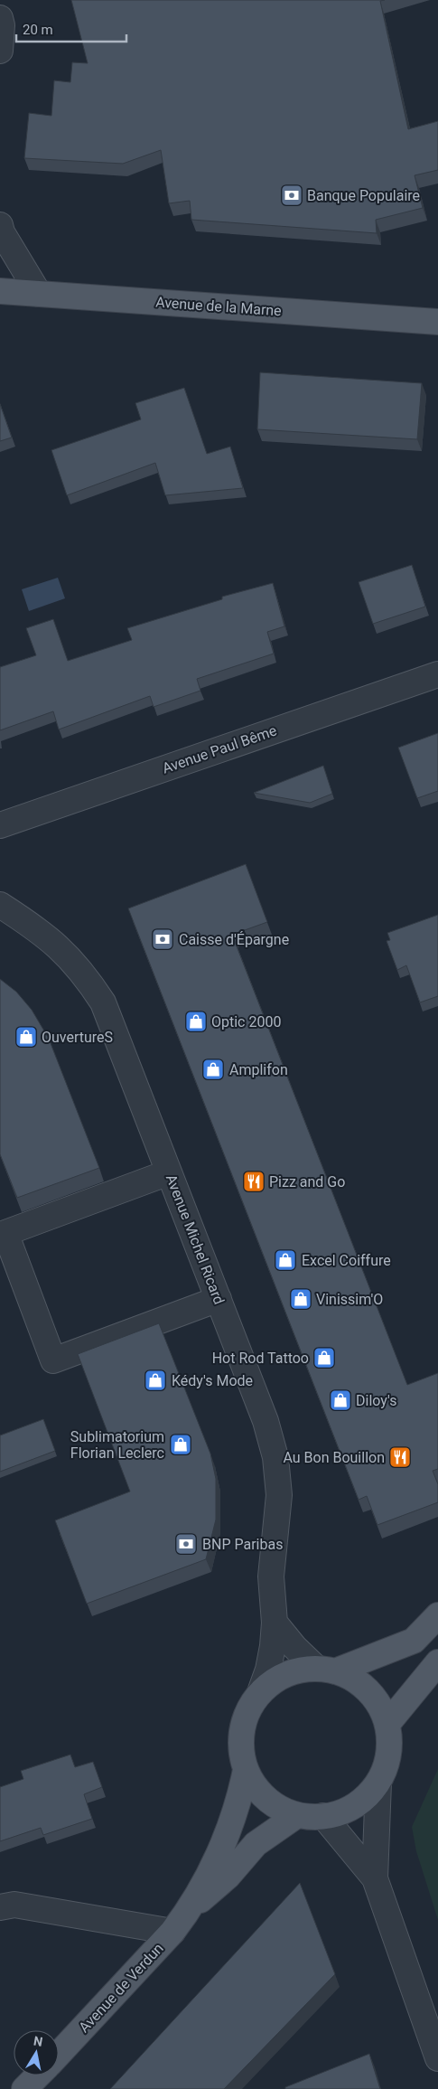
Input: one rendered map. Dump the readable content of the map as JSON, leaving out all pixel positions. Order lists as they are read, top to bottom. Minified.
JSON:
{"streets":{"main road":["Avenue de la Marne","Avenue de Verdun"],"street":["Avenue Paul Bême","Avenue Michel Ricard"]},"crossings":[["Avenue Michel Ricard","Avenue de Verdun"]],"places":{"bank":["Banque Populaire","Caisse d'Épargne","BNP Paribas"],"shop":["Optic 2000","OuvertureS","Amplifon","Excel Coiffure","Vinissim'O","Hot Rod Tattoo","Kédy's Mode","Diloy's","Sublimatorium Florian Leclerc"],"restaurant":["Pizz and Go","Au Bon Bouillon"]},"scale_bar":"20 m","north":"top"}
